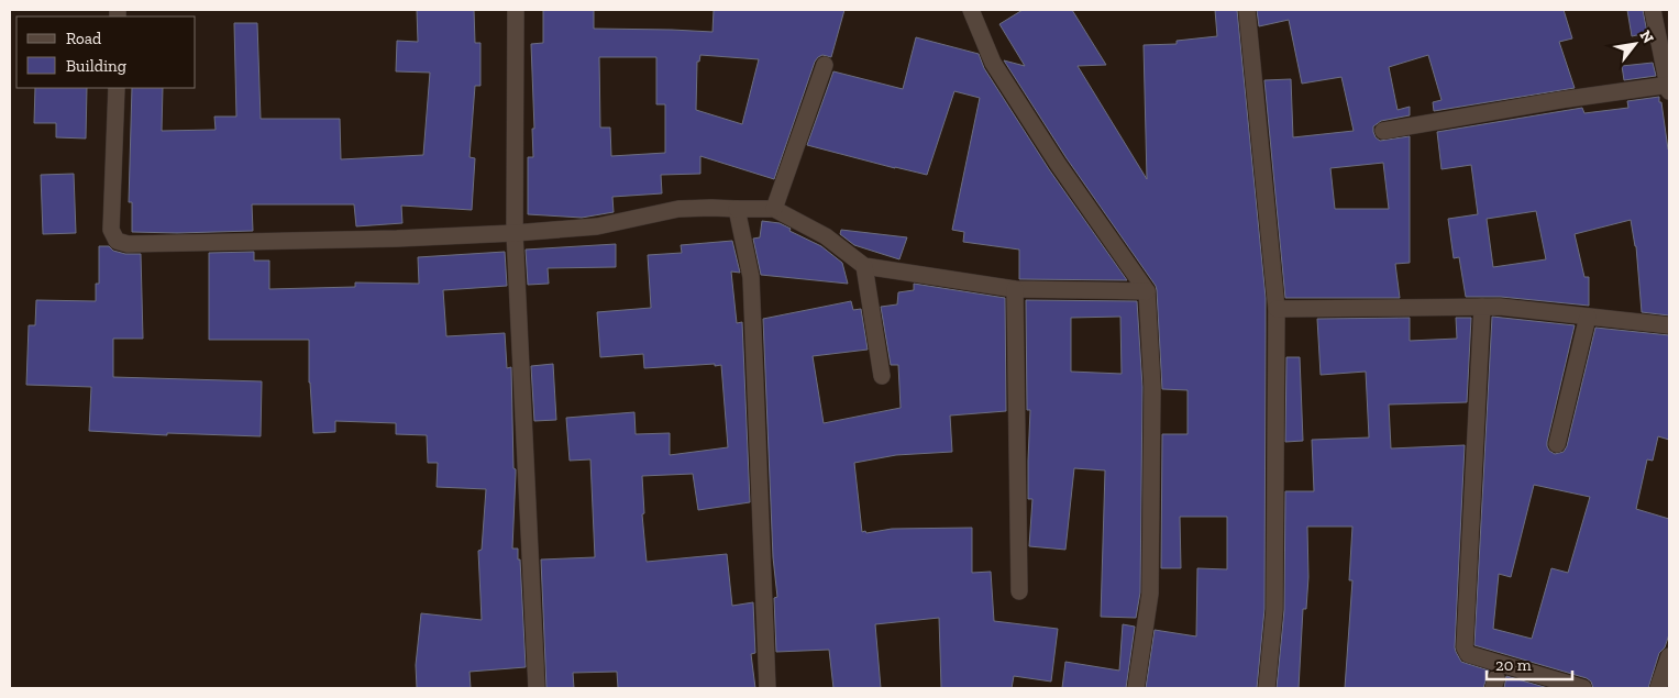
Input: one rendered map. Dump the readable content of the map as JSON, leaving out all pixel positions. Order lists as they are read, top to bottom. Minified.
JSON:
{"legend":["Road","Building"],"scale_bar":"20 m","north":"top right"}
